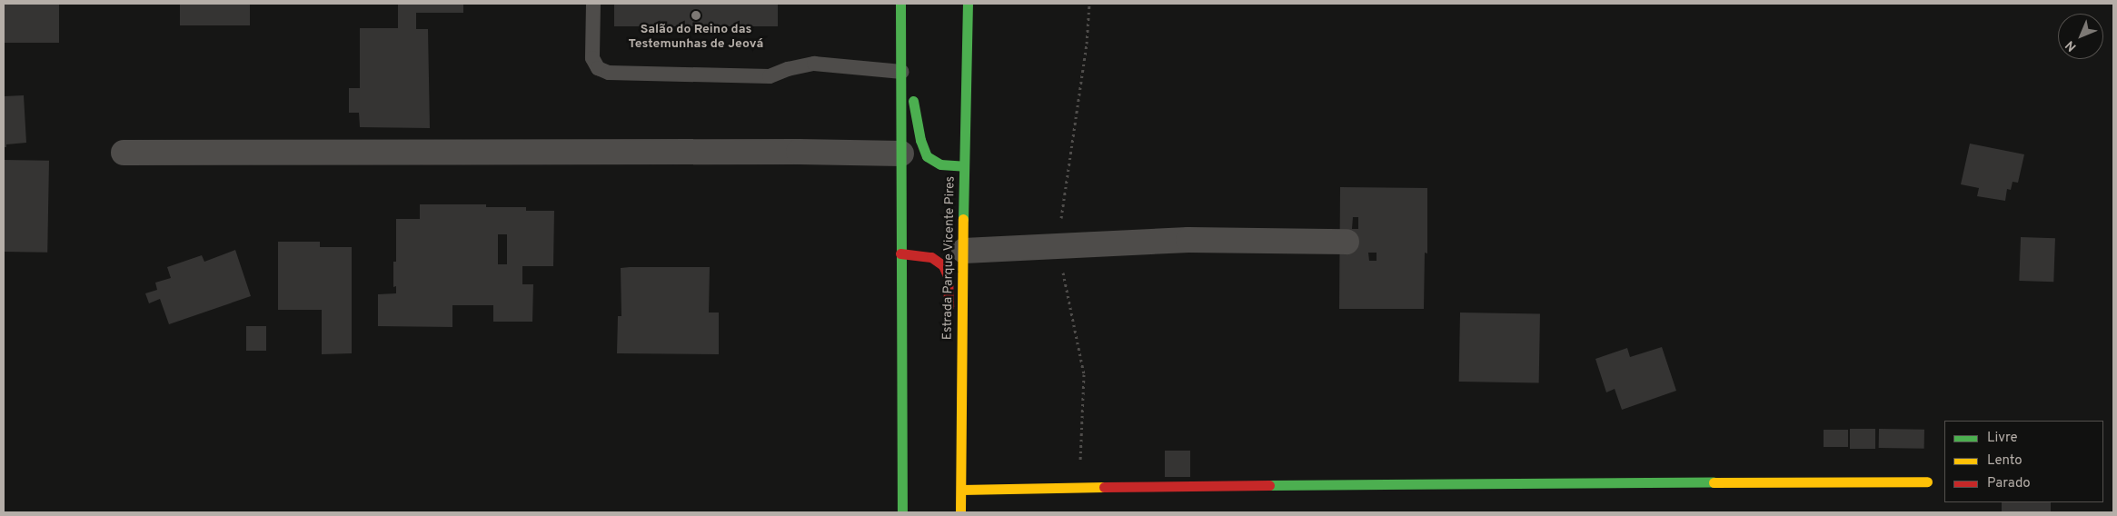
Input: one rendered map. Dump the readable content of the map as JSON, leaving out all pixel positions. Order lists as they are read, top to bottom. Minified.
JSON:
{"streets":{"main road":["Estrada Parque Vicente Pires"]},"places":["Salão do Reino das Testemunhas de Jeová"],"legend":["Livre","Lento","Parado"],"north":"bottom left"}
